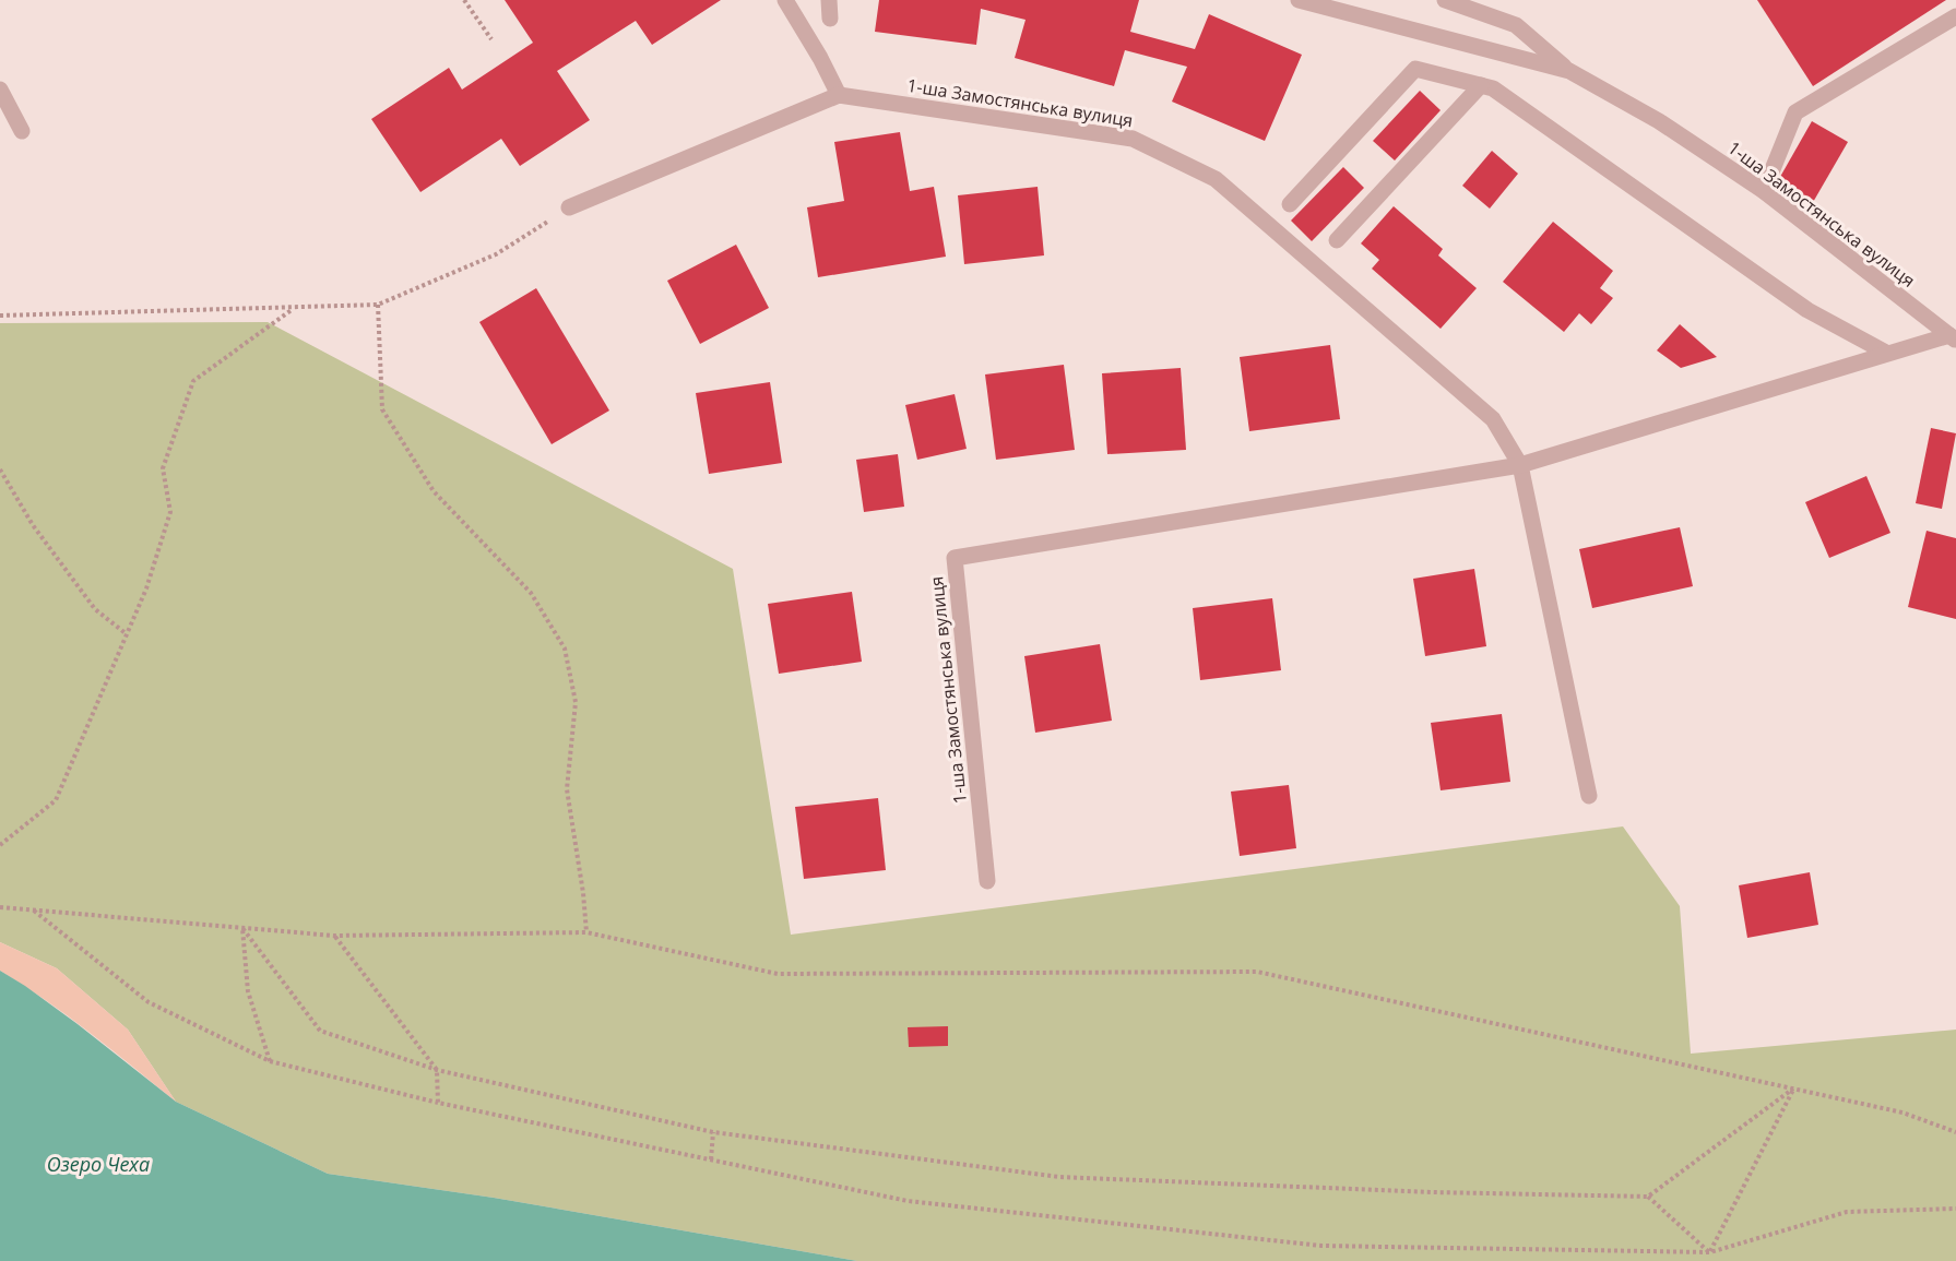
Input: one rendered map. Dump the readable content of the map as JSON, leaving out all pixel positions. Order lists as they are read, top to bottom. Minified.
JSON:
{"streets":{"street":["1-ша Замостянська вулиця"]},"water":["Озеро Чеха"]}
